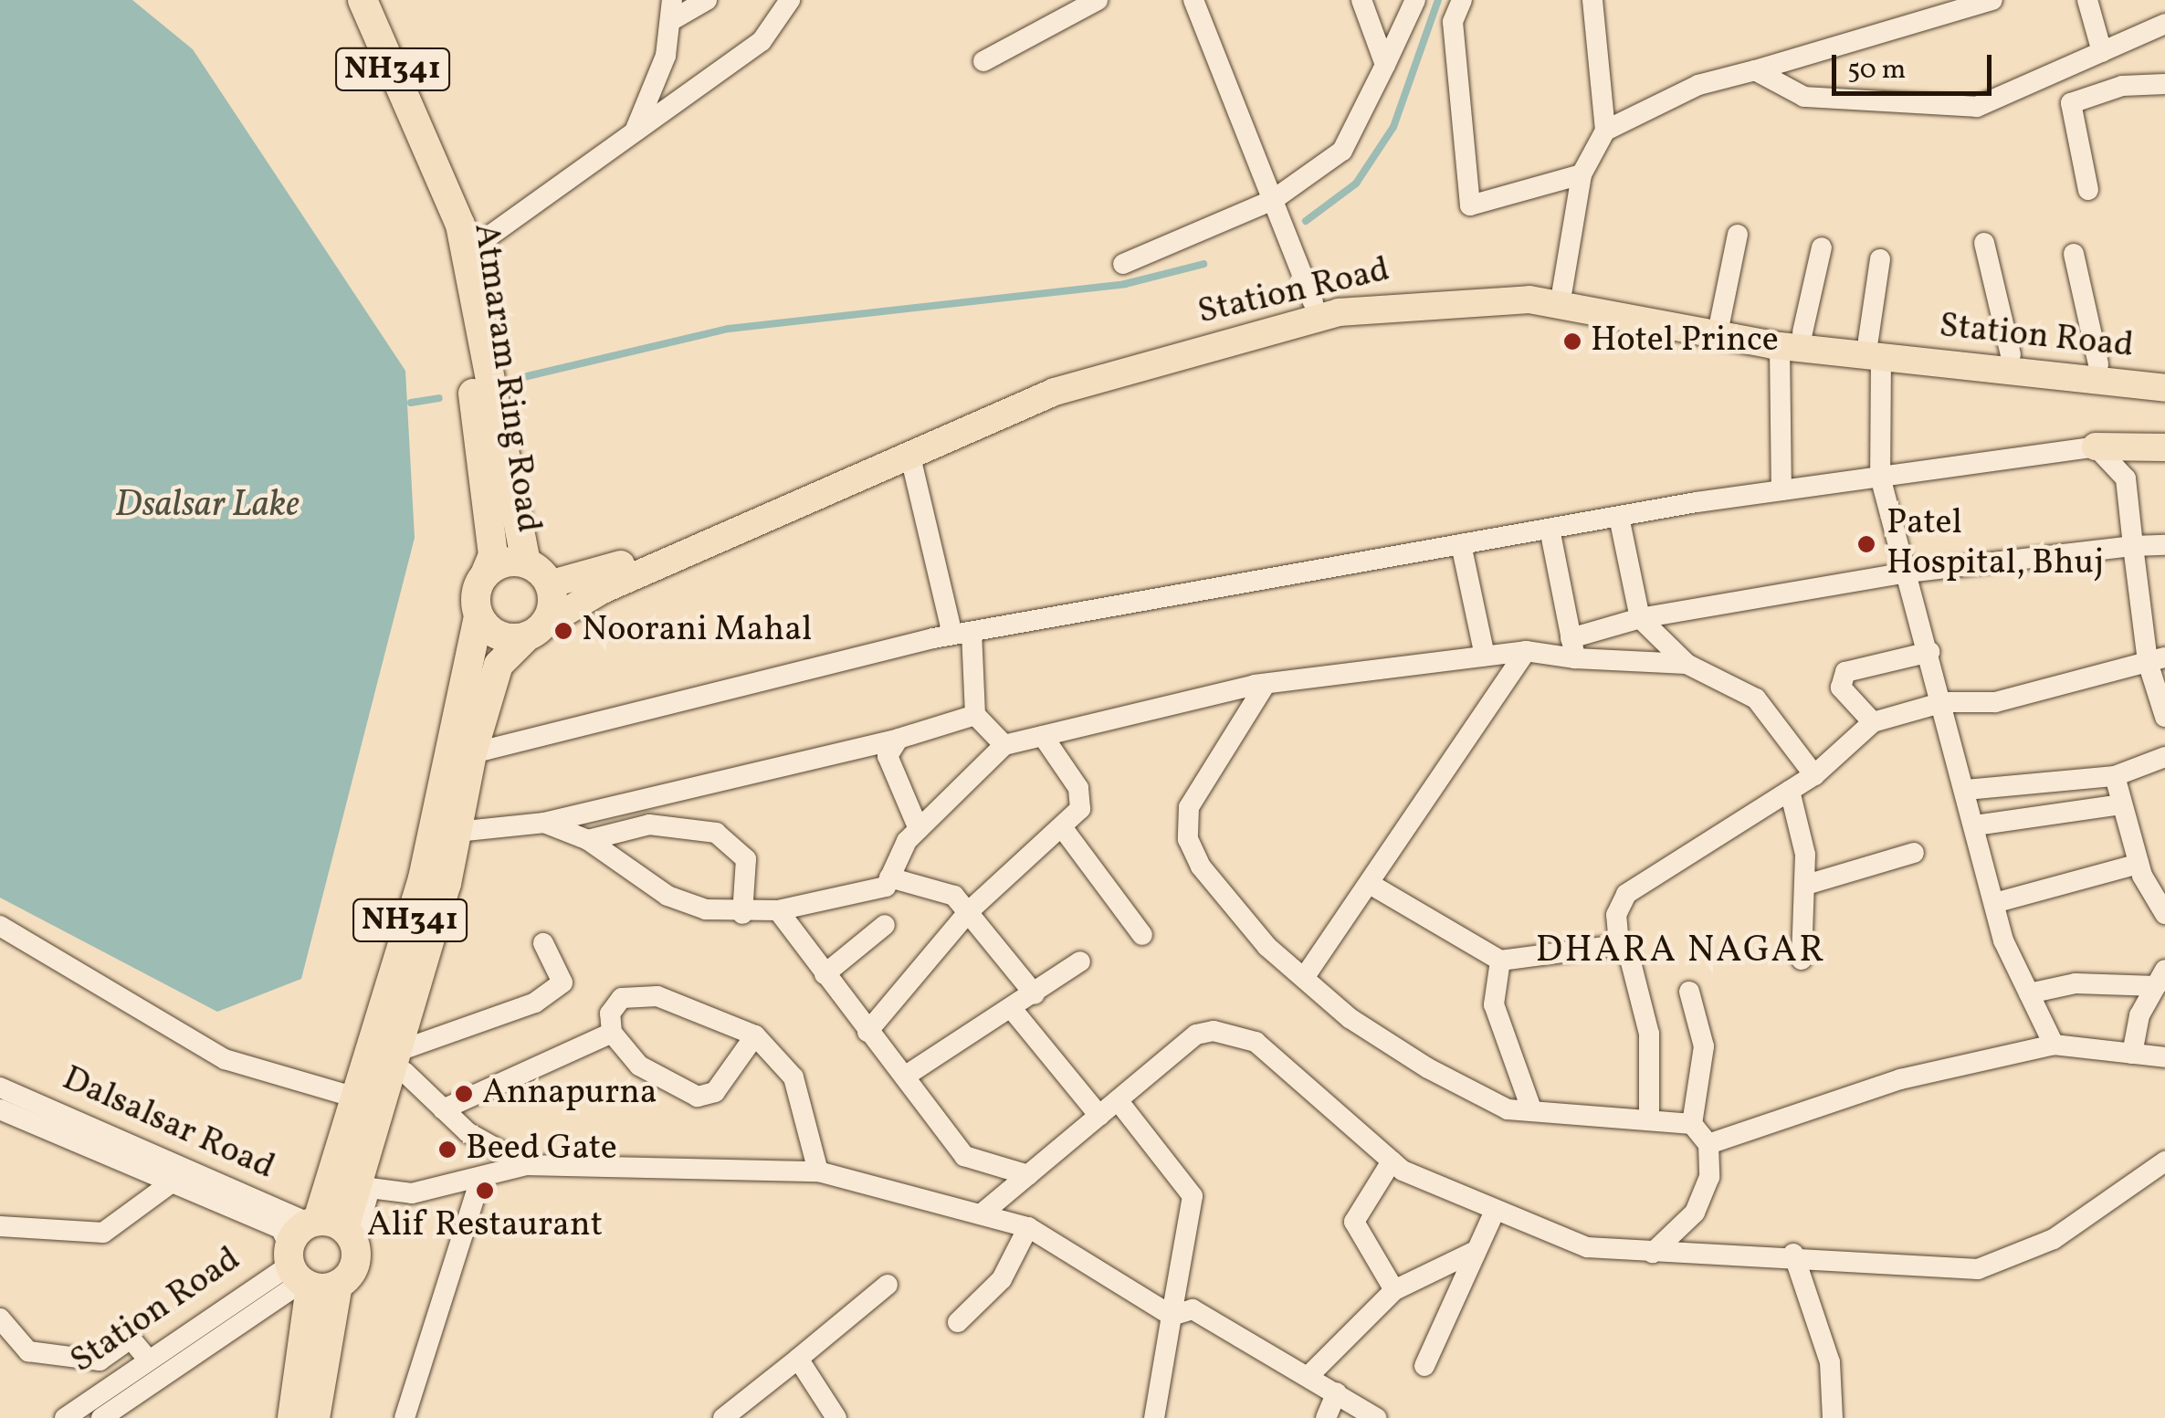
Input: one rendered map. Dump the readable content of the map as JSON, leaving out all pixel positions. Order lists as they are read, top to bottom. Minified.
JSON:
{"streets":{"highway":["NH341","Atmaram Ring Road"],"main road":["Station Road"],"street":["Dalsalsar Road"]},"crossings":[["NH341","Station Road"],["NH341","Atmaram Ring Road"],["NH341","Dalsalsar Road"],["Station Road","Atmaram Ring Road"],["Station Road","Dalsalsar Road"]],"districts":["DHARA NAGAR"],"water":["Dsalsar Lake"],"places":["Hotel Prince","Patel Hospital, Bhuj","Noorani Mahal","Annapurna","Beed Gate","Alif Restaurant"],"scale_bar":"50 m"}
